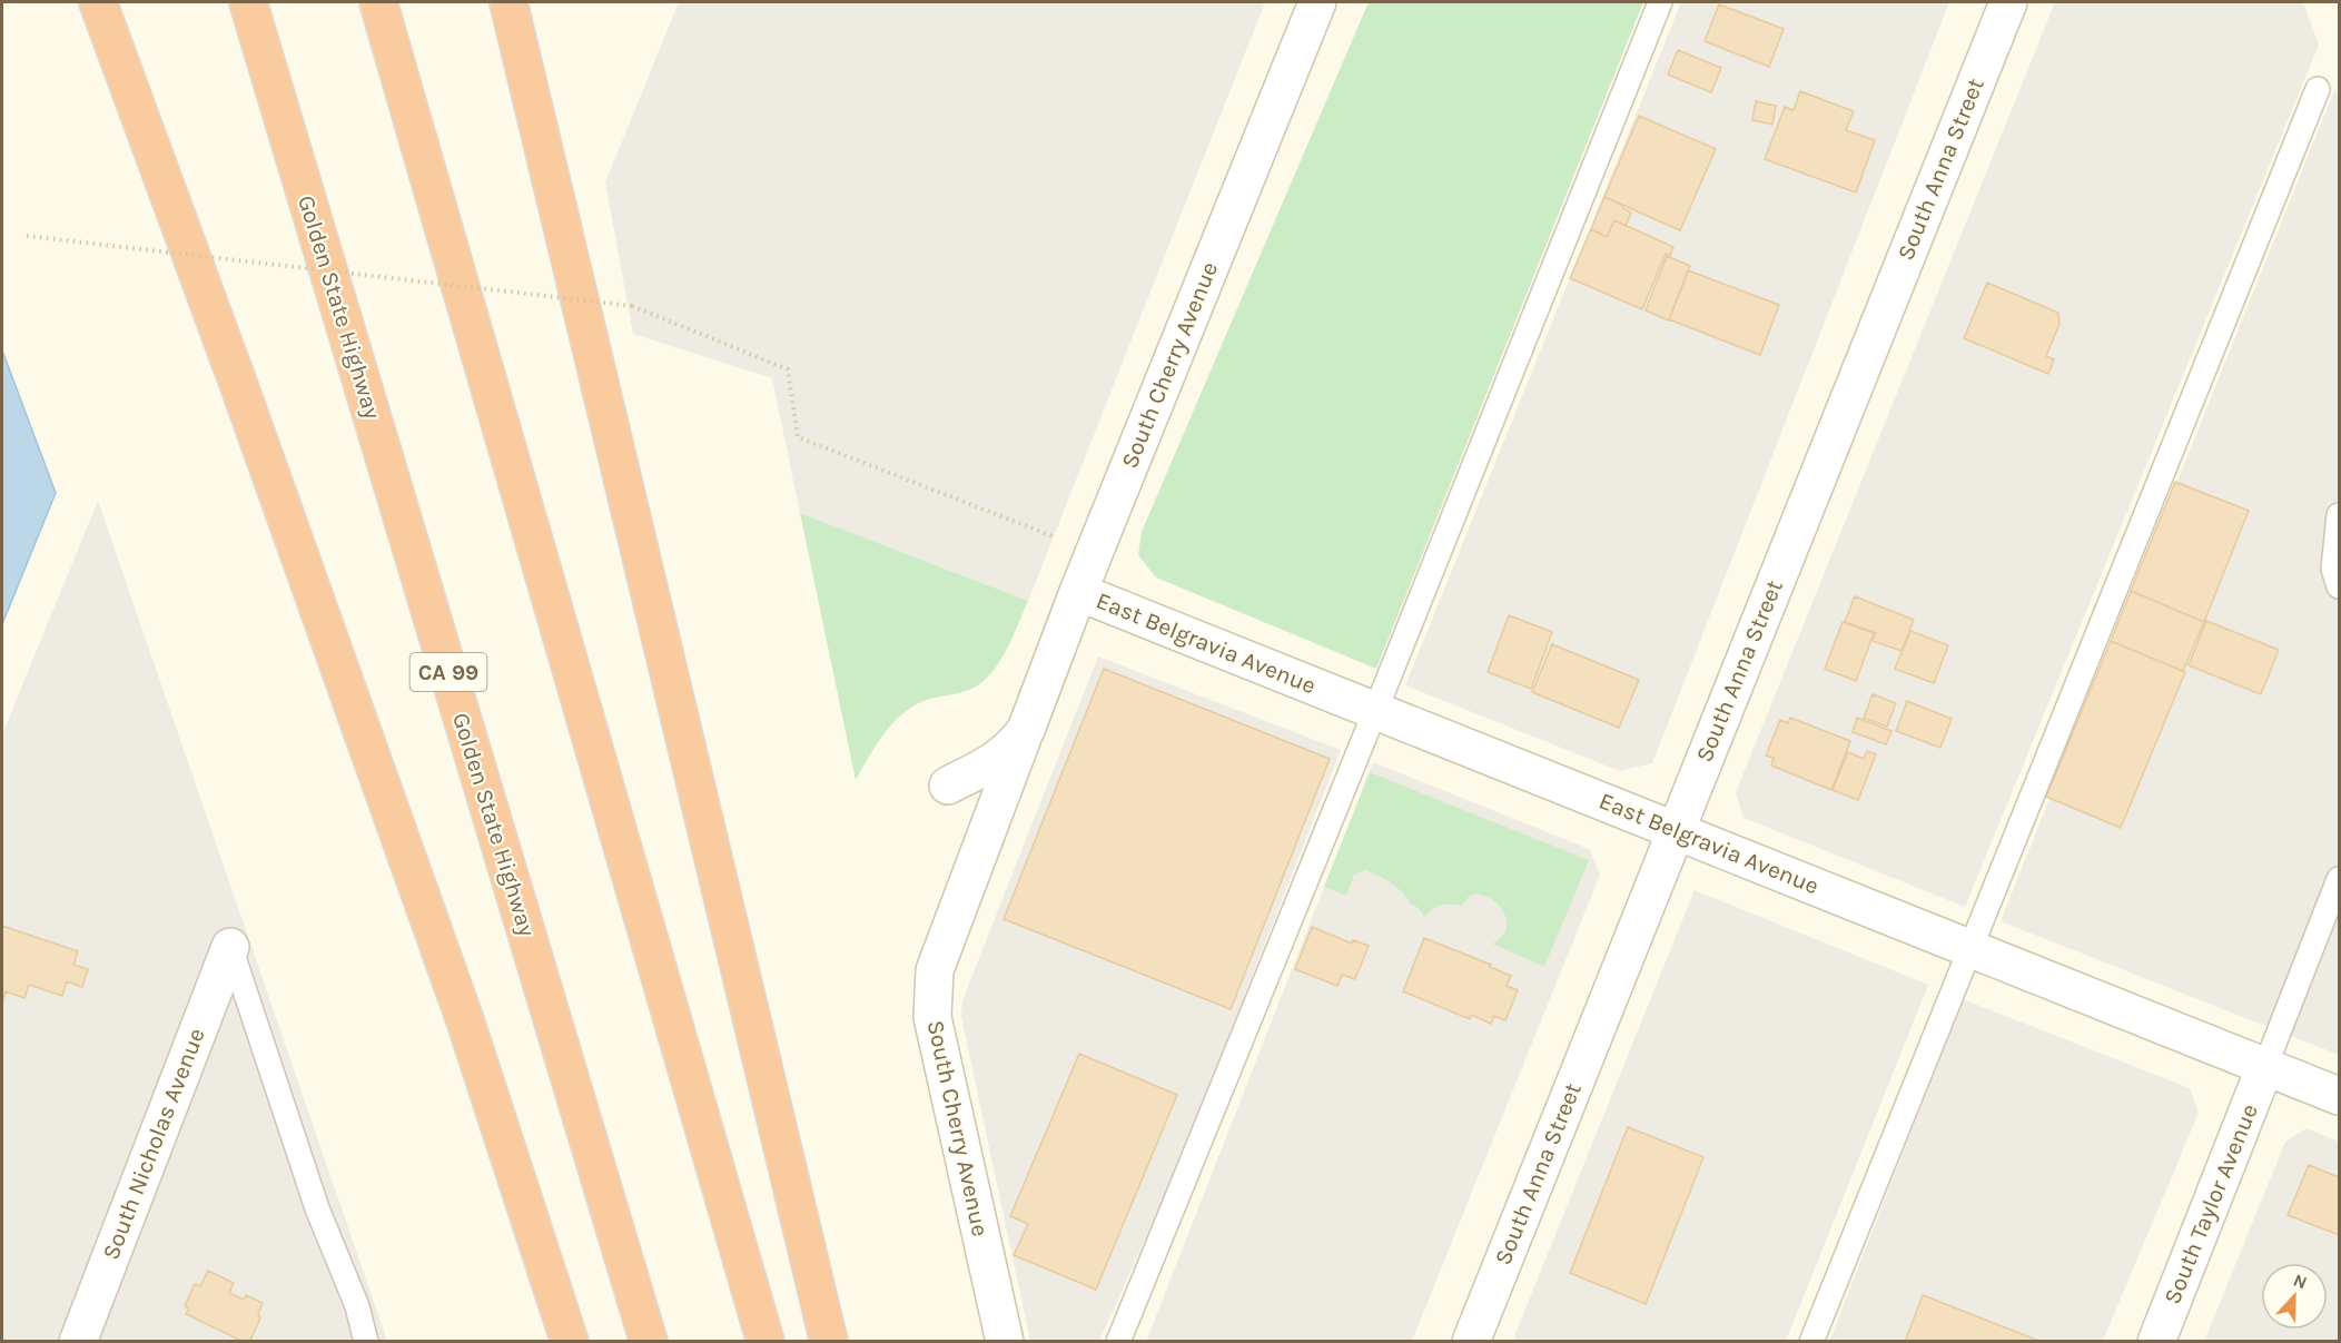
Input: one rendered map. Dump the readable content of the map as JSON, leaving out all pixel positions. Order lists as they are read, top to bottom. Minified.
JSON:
{"streets":{"highway":["Golden State Highway","CA 99"],"street":["South Anna Street","South Cherry Avenue","East Belgravia Avenue","South Nicholas Avenue","South Taylor Avenue"]},"crossings":[["South Anna Street","East Belgravia Avenue"],["South Cherry Avenue","East Belgravia Avenue"],["East Belgravia Avenue","South Taylor Avenue"]],"north":"top"}
